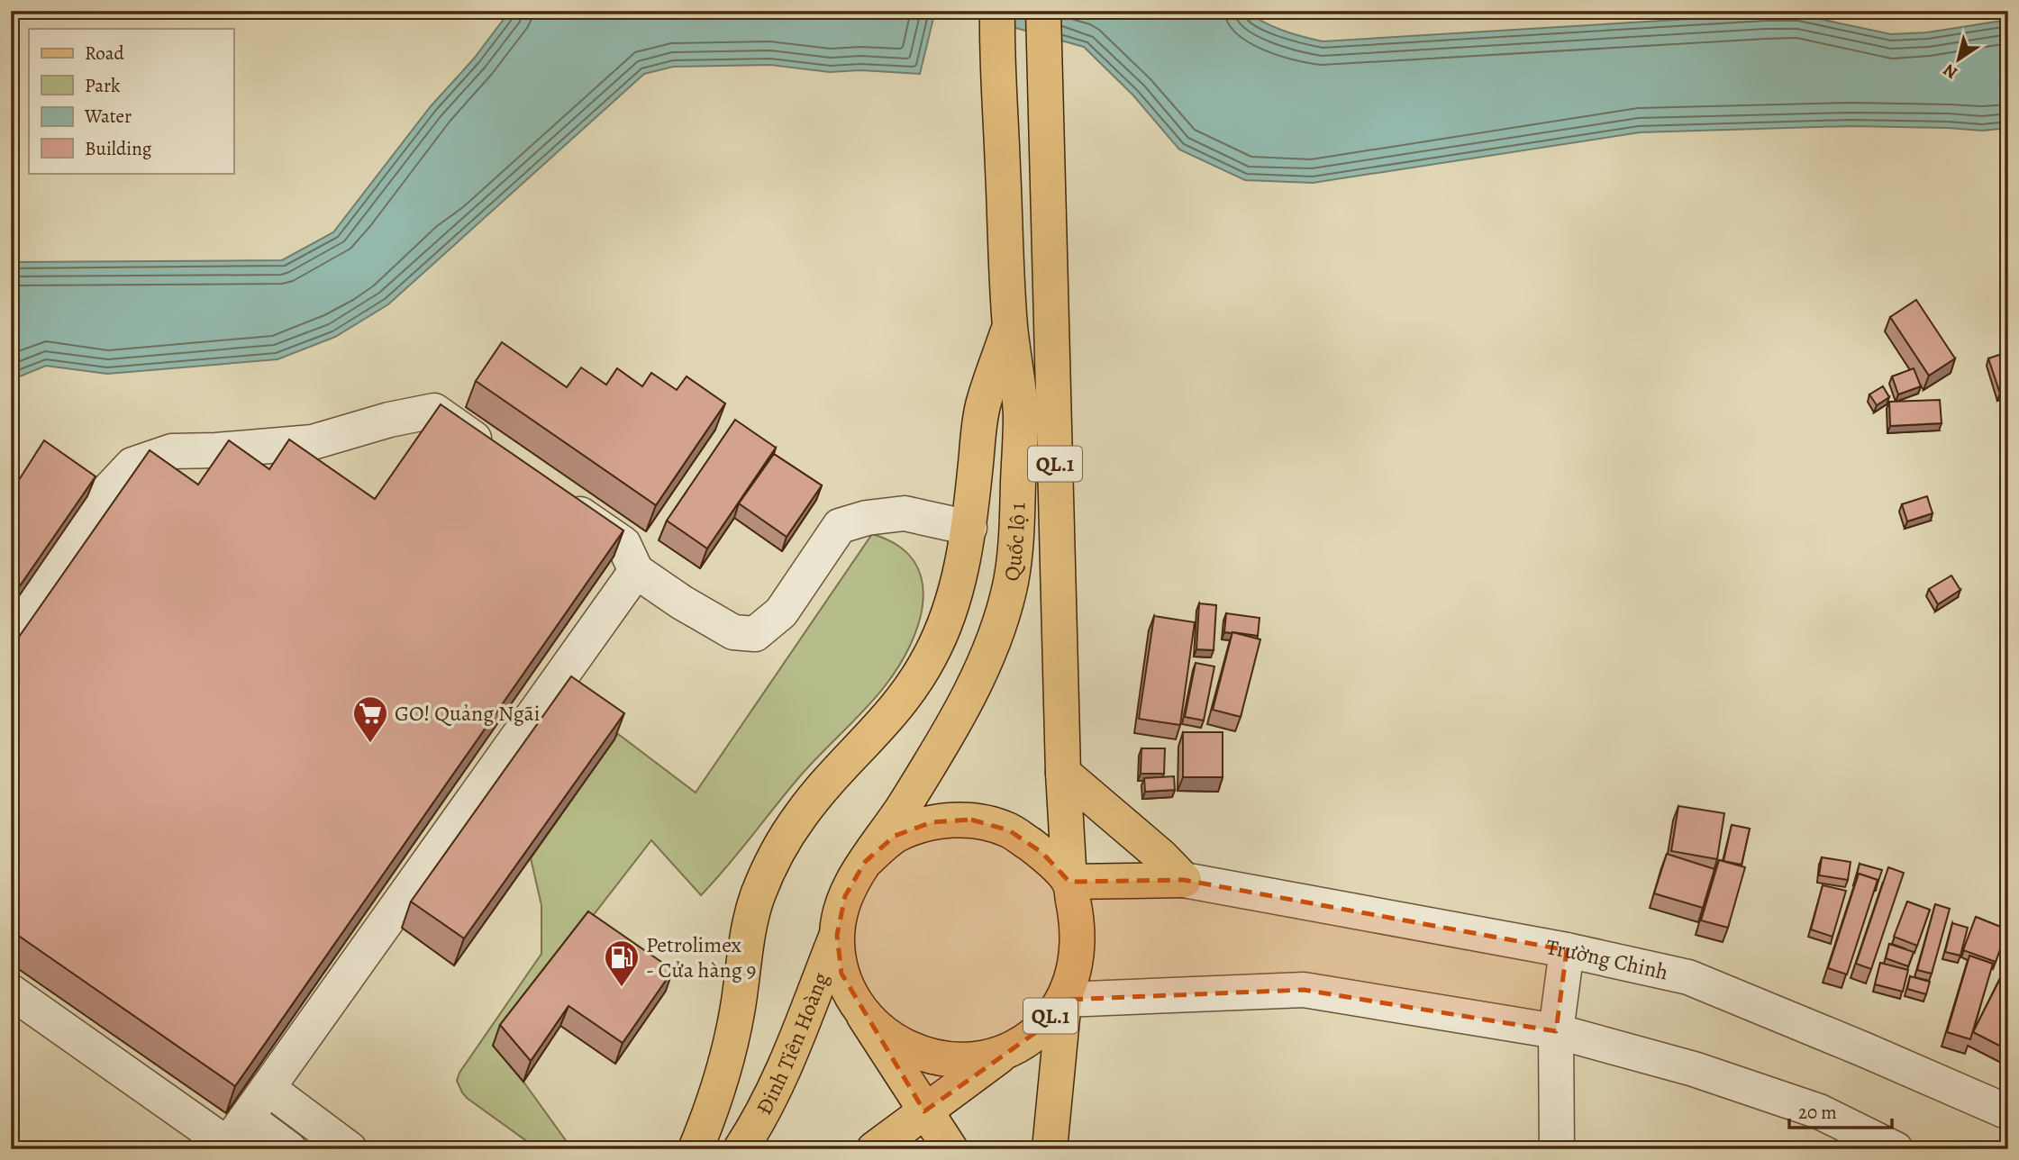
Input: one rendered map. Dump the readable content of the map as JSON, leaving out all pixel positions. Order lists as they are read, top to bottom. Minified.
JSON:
{"streets":{"main road":["QL.1","Quốc lộ 1","Đinh Tiên Hoàng"],"street":["Trường Chinh"]},"crossings":[["QL.1","Quốc lộ 1"],["QL.1","Đinh Tiên Hoàng"]],"places":{"supermarket":["GO! Quảng Ngãi"],"fuel station":["Petrolimex - Cửa hàng 9"]},"legend":["Road","Park","Water","Building"],"scale_bar":"20 m","north":"bottom left"}
